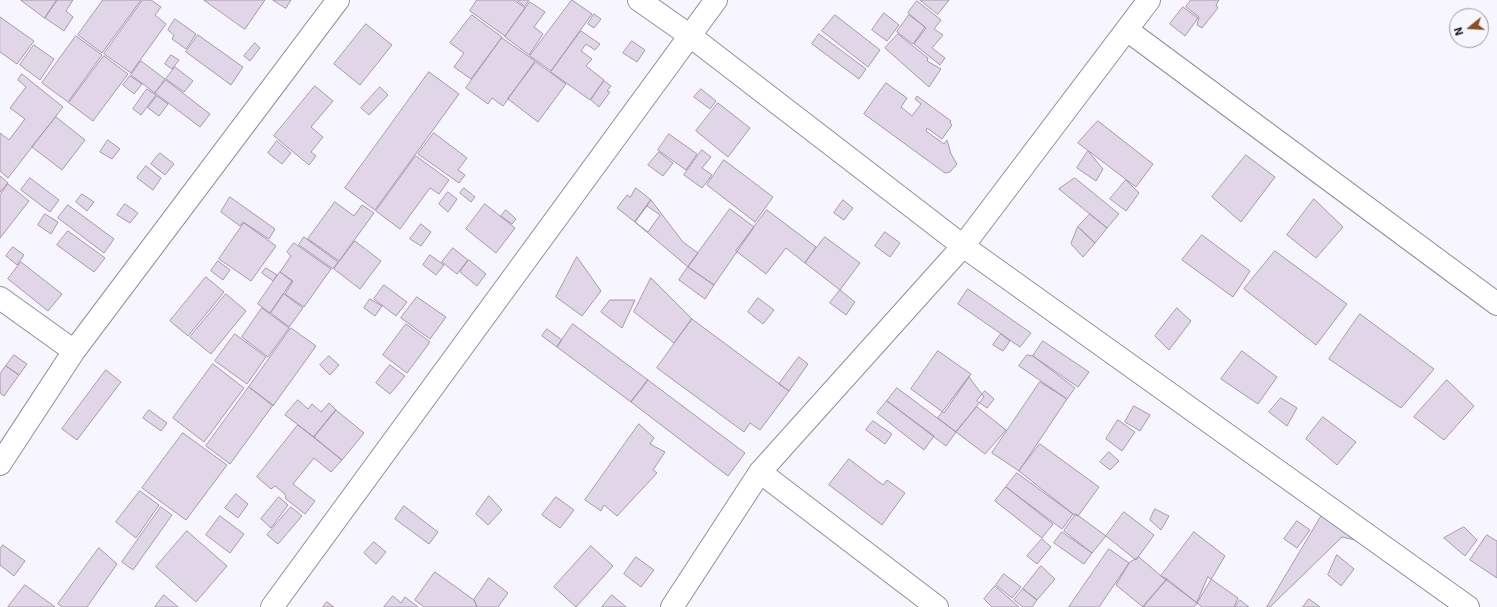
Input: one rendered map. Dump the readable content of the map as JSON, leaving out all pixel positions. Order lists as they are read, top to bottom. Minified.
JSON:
{"north":"left"}
